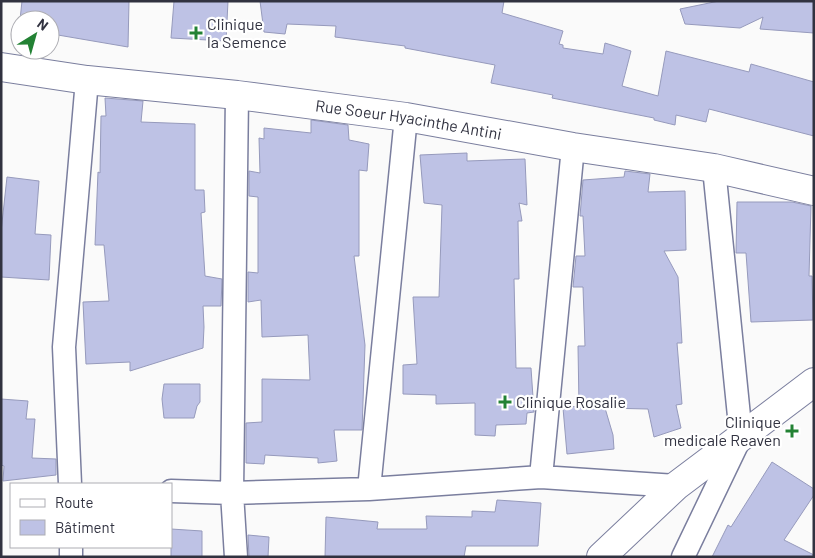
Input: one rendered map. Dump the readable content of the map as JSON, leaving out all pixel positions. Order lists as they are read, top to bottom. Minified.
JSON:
{"streets":{"main road":["Rue Soeur Hyacinthe Antini"]},"places":{"health":["Clinique la Semence","Clinique Rosalie","Clinique medicale Reaven"]},"legend":["Route","Bâtiment"],"north":"top right"}
